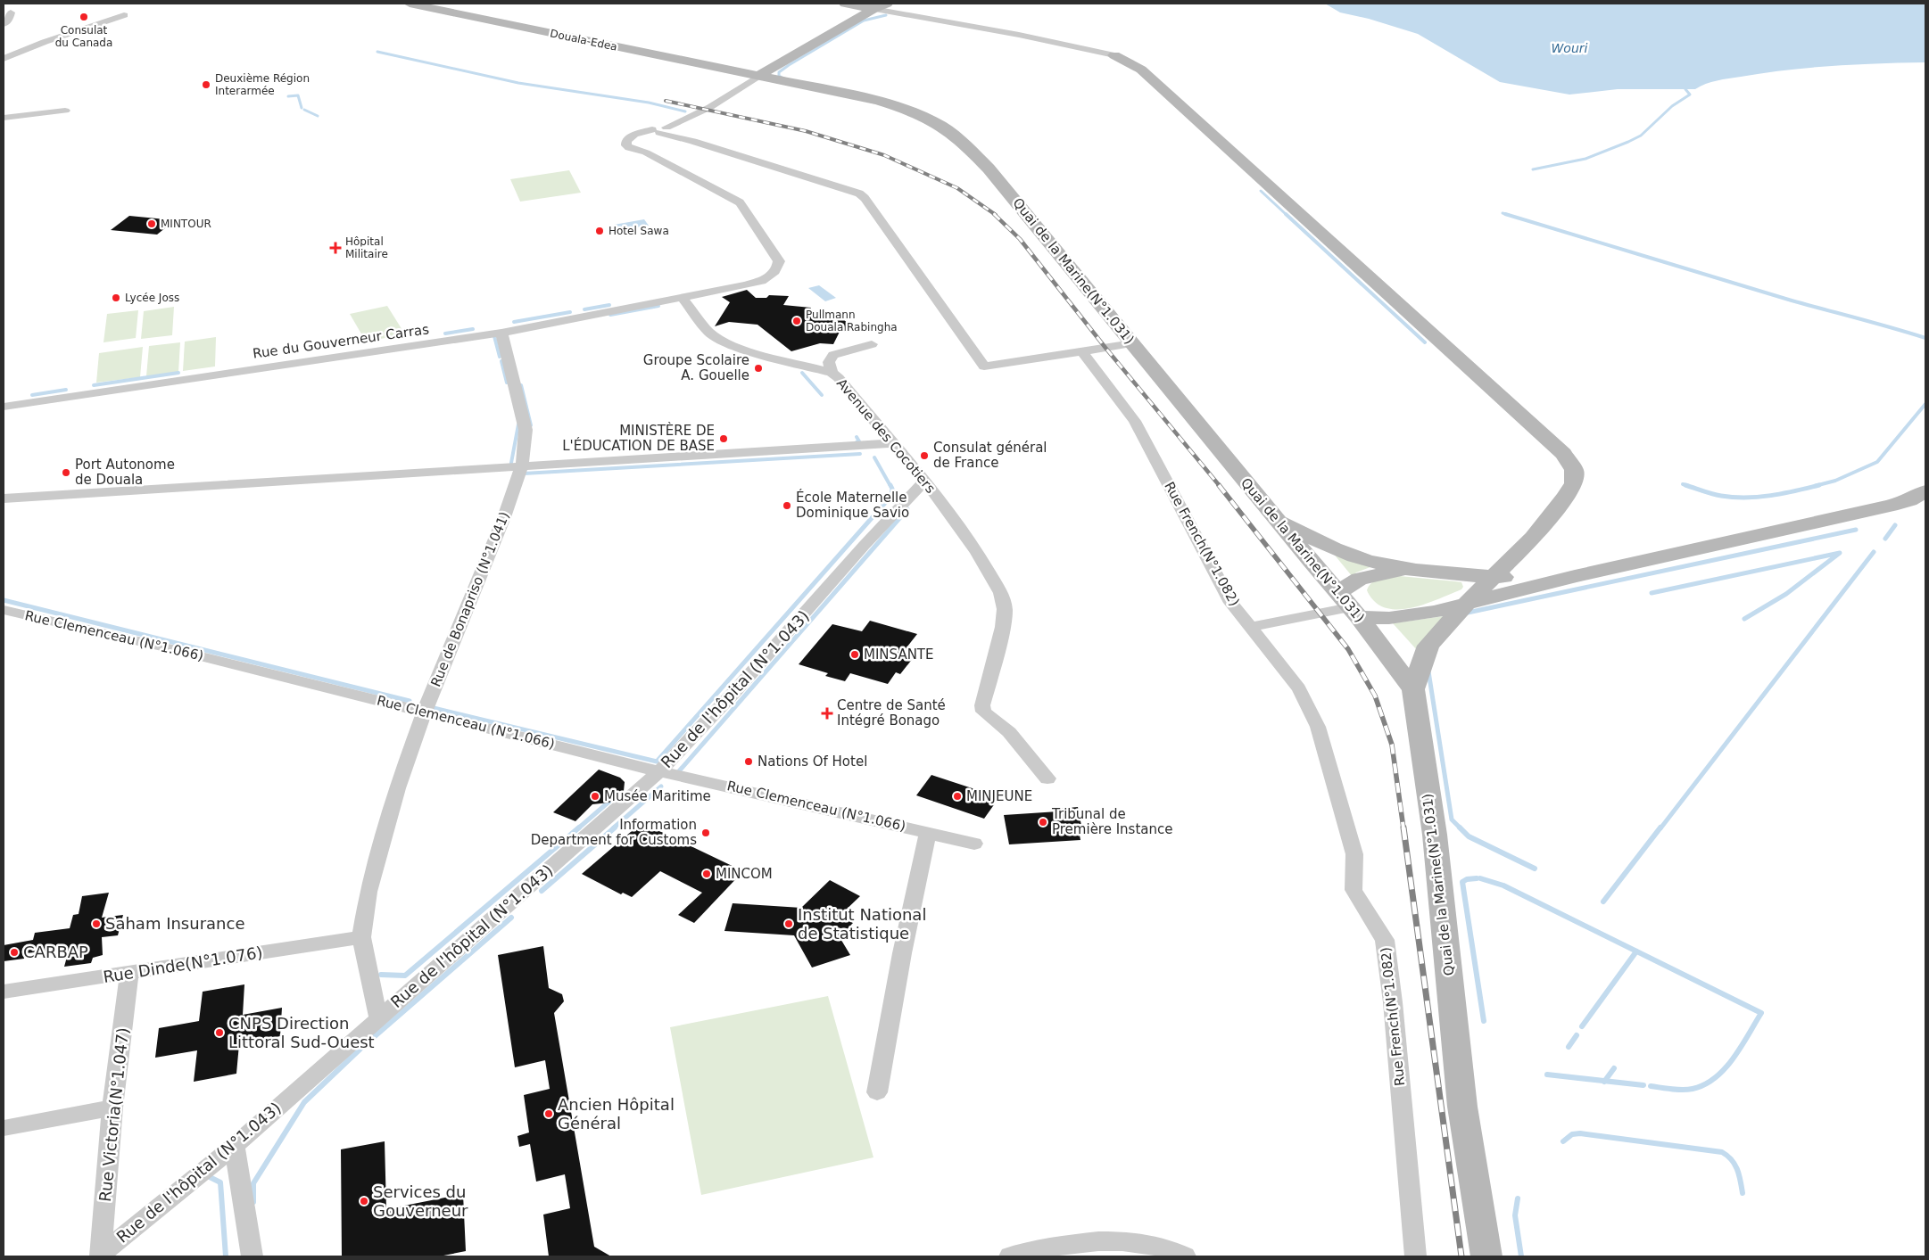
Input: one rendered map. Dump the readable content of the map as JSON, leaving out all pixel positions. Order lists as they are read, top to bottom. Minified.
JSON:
{"streets":{"street":["Douala-Edea","Quai de la Marine(N°1.031)","Rue du Gouverneur Carras","Avenue des Cocotiers","Rue French(N°1.082)","Rue de Bonapriso (N°1.041)","Rue Clemenceau (N°1.066)","Rue de l'hôpital (N°1.043)","Rue Dinde(N°1.076)","Rue Victoria(N°1.047)"]},"crossings":[["Douala-Edea","Quai de la Marine(N°1.031)"],["Rue du Gouverneur Carras","Avenue des Cocotiers"],["Rue du Gouverneur Carras","Rue de Bonapriso (N°1.041)"],["Avenue des Cocotiers","Rue de l'hôpital (N°1.043)"],["Rue de Bonapriso (N°1.041)","Rue Clemenceau (N°1.066)"],["Rue de Bonapriso (N°1.041)","Rue de l'hôpital (N°1.043)"],["Rue de Bonapriso (N°1.041)","Rue Dinde(N°1.076)"],["Rue Clemenceau (N°1.066)","Rue de l'hôpital (N°1.043)"],["Rue de l'hôpital (N°1.043)","Rue Victoria(N°1.047)"],["Rue Dinde(N°1.076)","Rue Victoria(N°1.047)"]],"water":["Wouri"],"places":{"other":["Consulat du Canada","Deuxième Région Interarmée","MINTOUR","Hotel Sawa","Lycée Joss","Pullmann Douala Rabingha","Groupe Scolaire A. Gouelle","MINISTÈRE DE L'ÉDUCATION DE BASE","Consulat général de France","Port Autonome de Douala","École Maternelle Dominique Savio","MINSANTE","Nations Of Hotel","Musée Maritime","MINJEUNE","Tribunal de Première Instance","Information Department for Customs","MINCOM","Saham Insurance","Institut National de Statistique","CARBAP","CNPS Direction Littoral Sud-Ouest","Ancien Hôpital Général","Services du Gouverneur"],"health":["Hôpital Militaire","Centre de Santé Intégré Bonago"]}}
